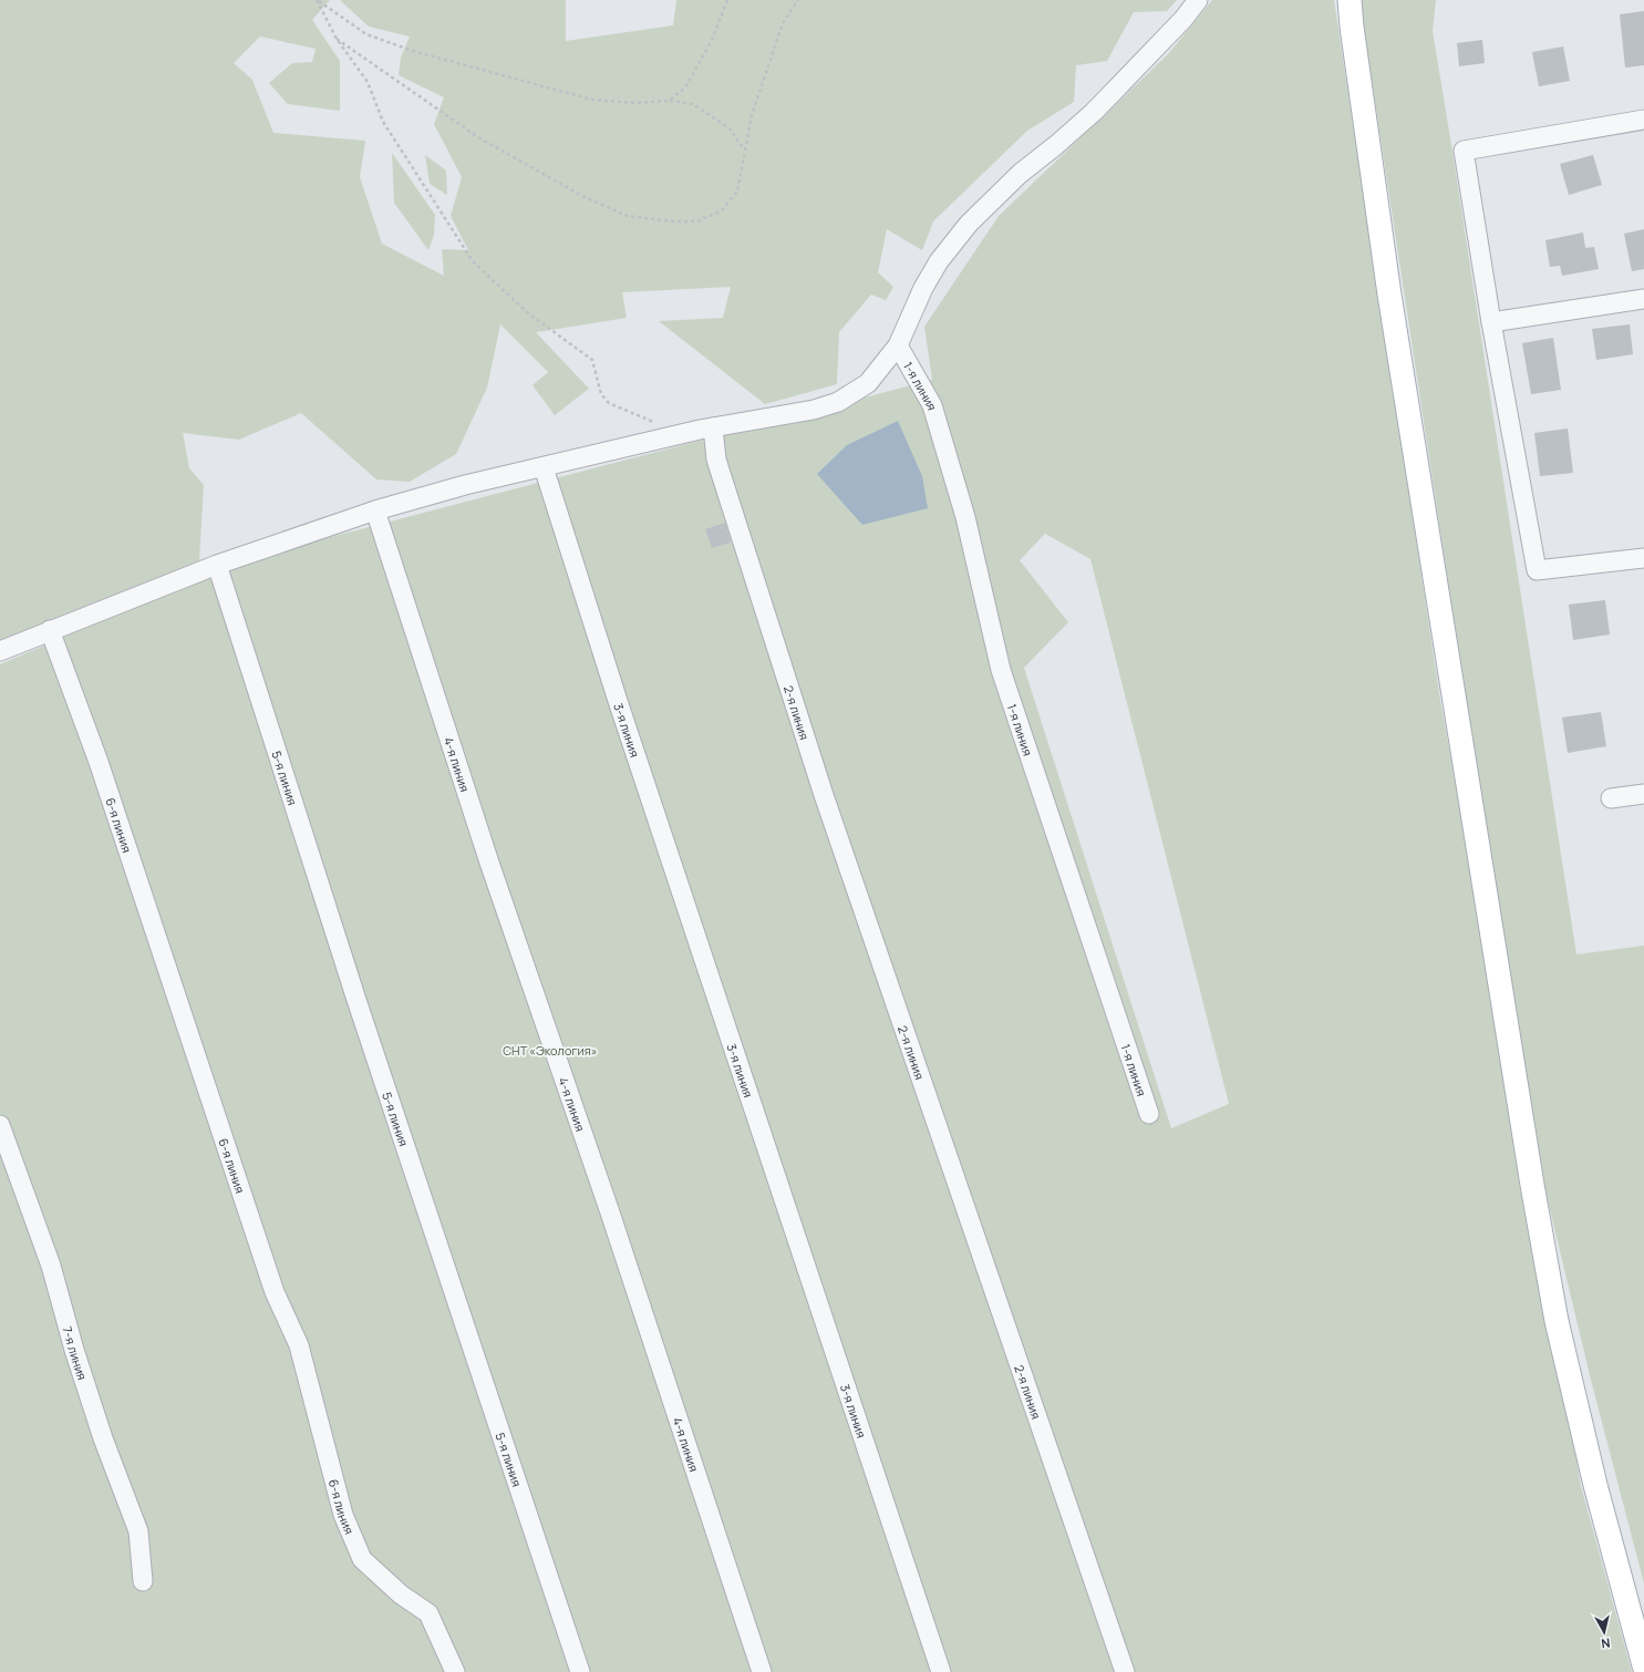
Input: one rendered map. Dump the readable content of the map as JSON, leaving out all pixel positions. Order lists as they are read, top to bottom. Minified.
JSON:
{"streets":{"street":["1-я линия","2-я линия","3-я линия","4-я линия","5-я линия","6-я линия","7-я линия"]},"parks":["СНТ «Экология»"],"north":"bottom"}
